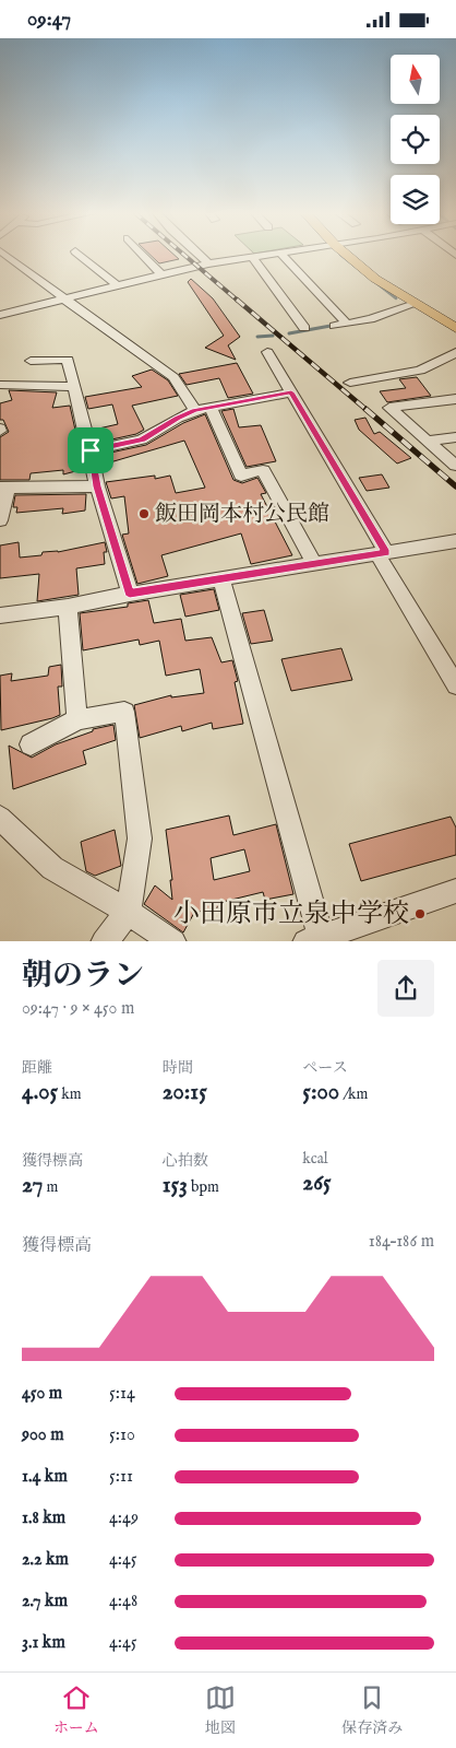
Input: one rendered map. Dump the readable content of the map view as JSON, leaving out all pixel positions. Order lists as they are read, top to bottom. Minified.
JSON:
{"places":["飯田岡本村公民館","小田原市立泉中学校"],"north":"top","page":{"status":"09:47","heading":["朝のラン","09:47 · 9 × 450 m"],"stats":[["距離","4.05 km"],["時間","20:15"],["ペース","5:00 /km"],["獲得標高","27 m"],["心拍数","153 bpm"],["kcal","265"]],"chart":["獲得標高","184–186 m"],"list":[{"name":"450 m","note":"5:14"},{"name":"900 m","note":"5:10"},{"name":"1.4 km","note":"5:11"},{"name":"1.8 km","note":"4:49"},{"name":"2.2 km","note":"4:45"},{"name":"2.7 km","note":"4:48"},{"name":"3.1 km","note":"4:45"}],"tabs":["ホーム","地図","保存済み"]}}
